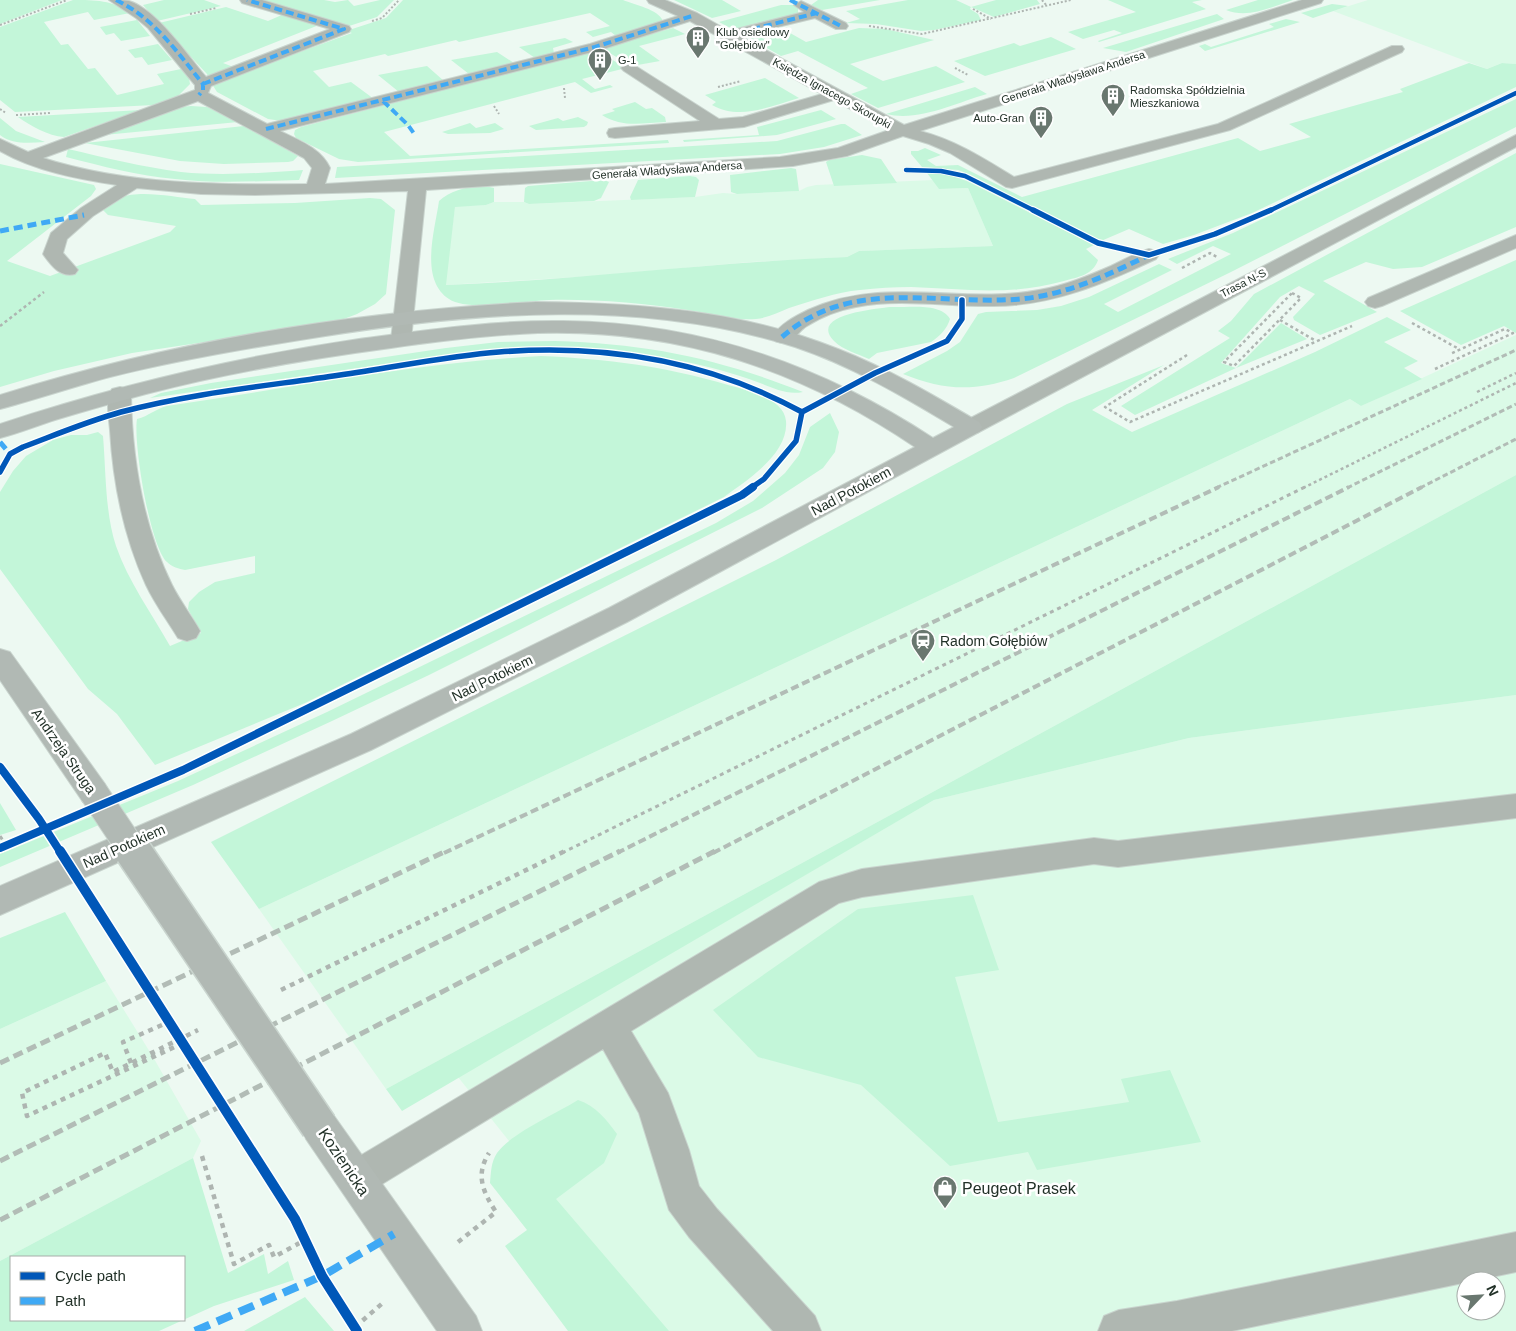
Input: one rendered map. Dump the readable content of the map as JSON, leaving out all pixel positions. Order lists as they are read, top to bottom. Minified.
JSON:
{"streets":{"main road":["Nad Potokiem","Andrzeja Struga","Kozienicka"],"street":["Generała Władysława Andersa","Księdza Ignacego Skorupki","Trasa N-S"]},"crossings":[["Generała Władysława Andersa","Księdza Ignacego Skorupki"],["Trasa N-S","Nad Potokiem"],["Andrzeja Struga","Kozienicka"]],"places":{"building":["Klub osiedlowy \"Gołębiów\"","G-1","Radomska Spółdzielnia Mieszkaniowa","Auto-Gran"],"station":["Radom Gołębiów"],"shop":["Peugeot Prasek"]},"legend":["Cycle path","Path"],"north":"top right"}
